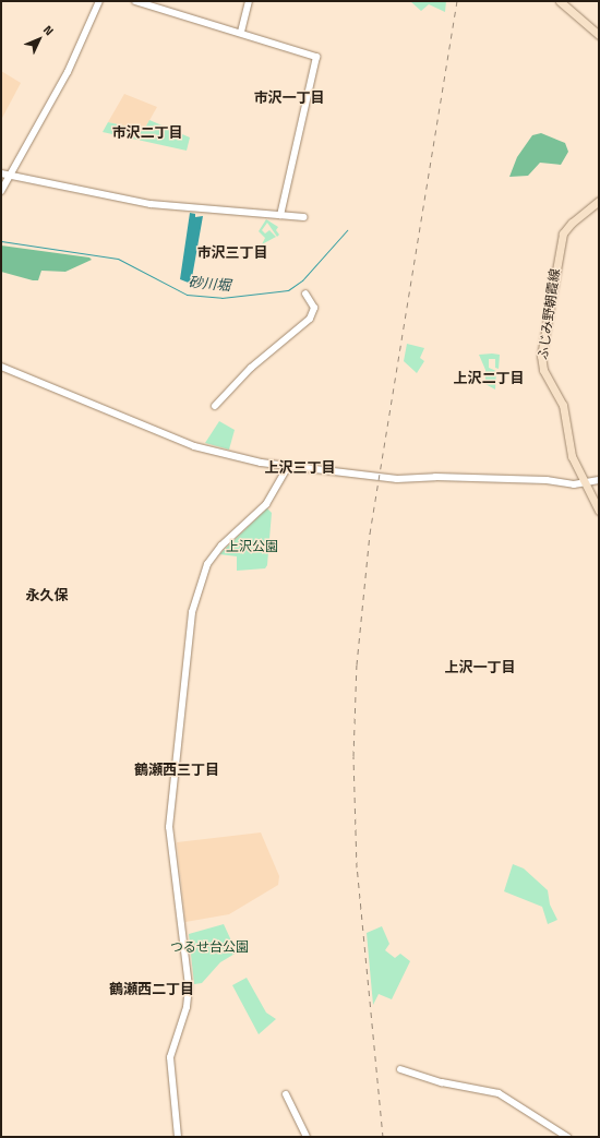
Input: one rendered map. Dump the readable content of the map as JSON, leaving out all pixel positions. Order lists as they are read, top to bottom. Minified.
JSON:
{"streets":{"main road":["ふじみ野朝霞線"]},"districts":["市沢一丁目","市沢二丁目","市沢三丁目","上沢二丁目","上沢三丁目","永久保","上沢一丁目","鶴瀬西三丁目","鶴瀬西二丁目"],"water":["砂川堀"],"parks":["上沢公園","つるせ台公園"],"north":"top right"}
